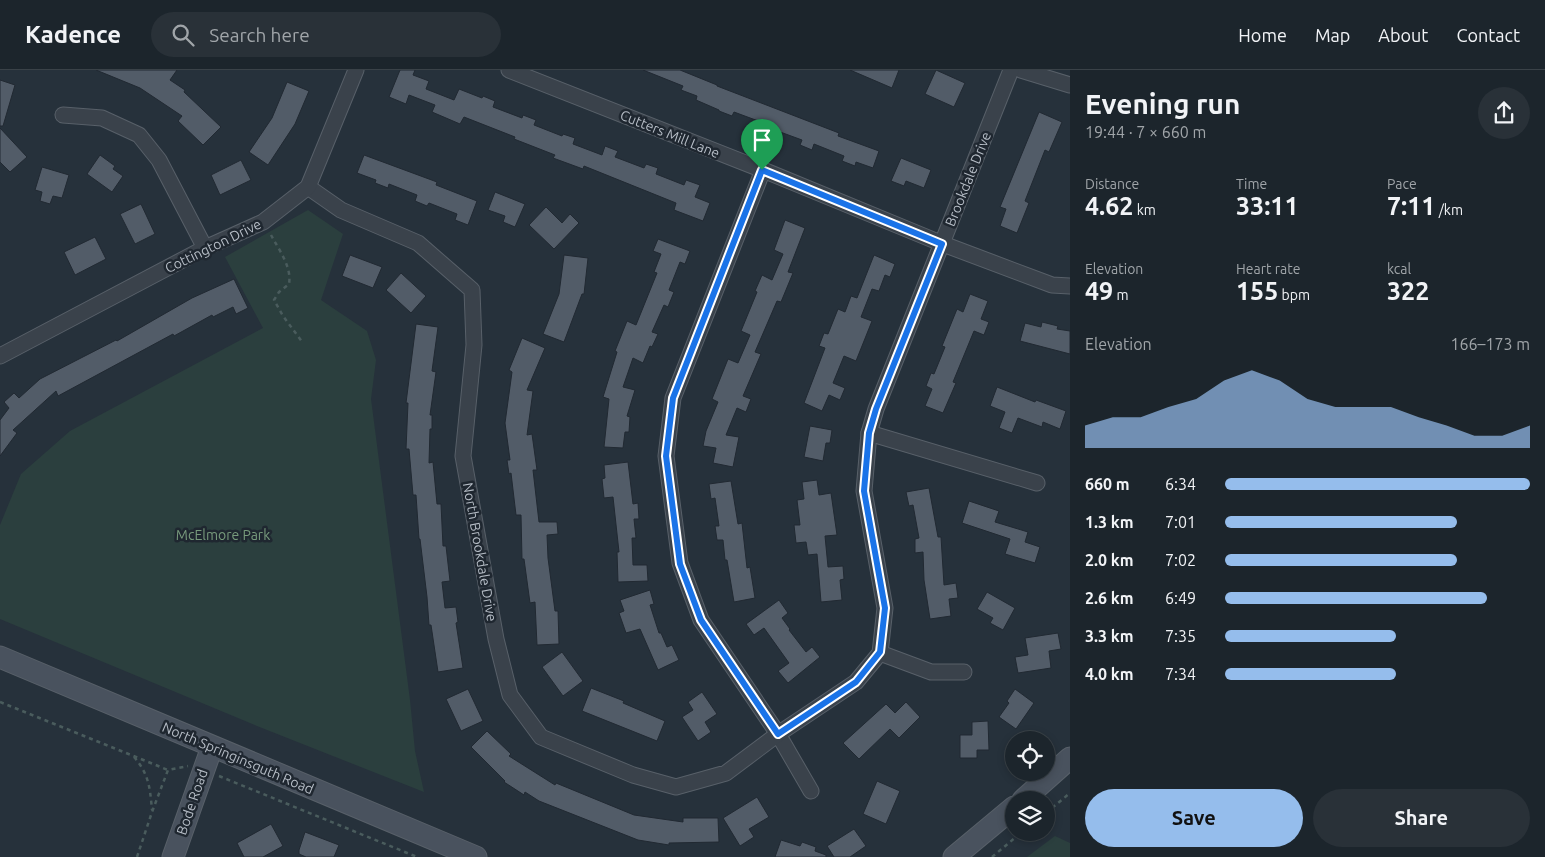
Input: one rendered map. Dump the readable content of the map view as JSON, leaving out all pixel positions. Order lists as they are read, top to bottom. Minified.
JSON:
{"streets":{"street":["Cutters Mill Lane","Brookdale Drive","Cottington Drive","North Brookdale Drive","North Springinsguth Road","Bode Road"]},"crossings":[["Cutters Mill Lane","Brookdale Drive"],["Cottington Drive","North Brookdale Drive"],["North Springinsguth Road","Bode Road"]],"parks":["McElmore Park"],"page":{"header":"Kadence","search":"Search here","nav":["Home","Map","About","Contact"],"heading":["Evening run","19:44 · 7 × 660 m"],"stats":[["Distance","4.62 km"],["Time","33:11"],["Pace","7:11 /km"],["Elevation","49 m"],["Heart rate","155 bpm"],["kcal","322"]],"chart":["Elevation","166–173 m"],"list":[{"name":"660 m","note":"6:34"},{"name":"1.3 km","note":"7:01"},{"name":"2.0 km","note":"7:02"},{"name":"2.6 km","note":"6:49"},{"name":"3.3 km","note":"7:35"},{"name":"4.0 km","note":"7:34"}],"buttons":["Save","Share"]}}
